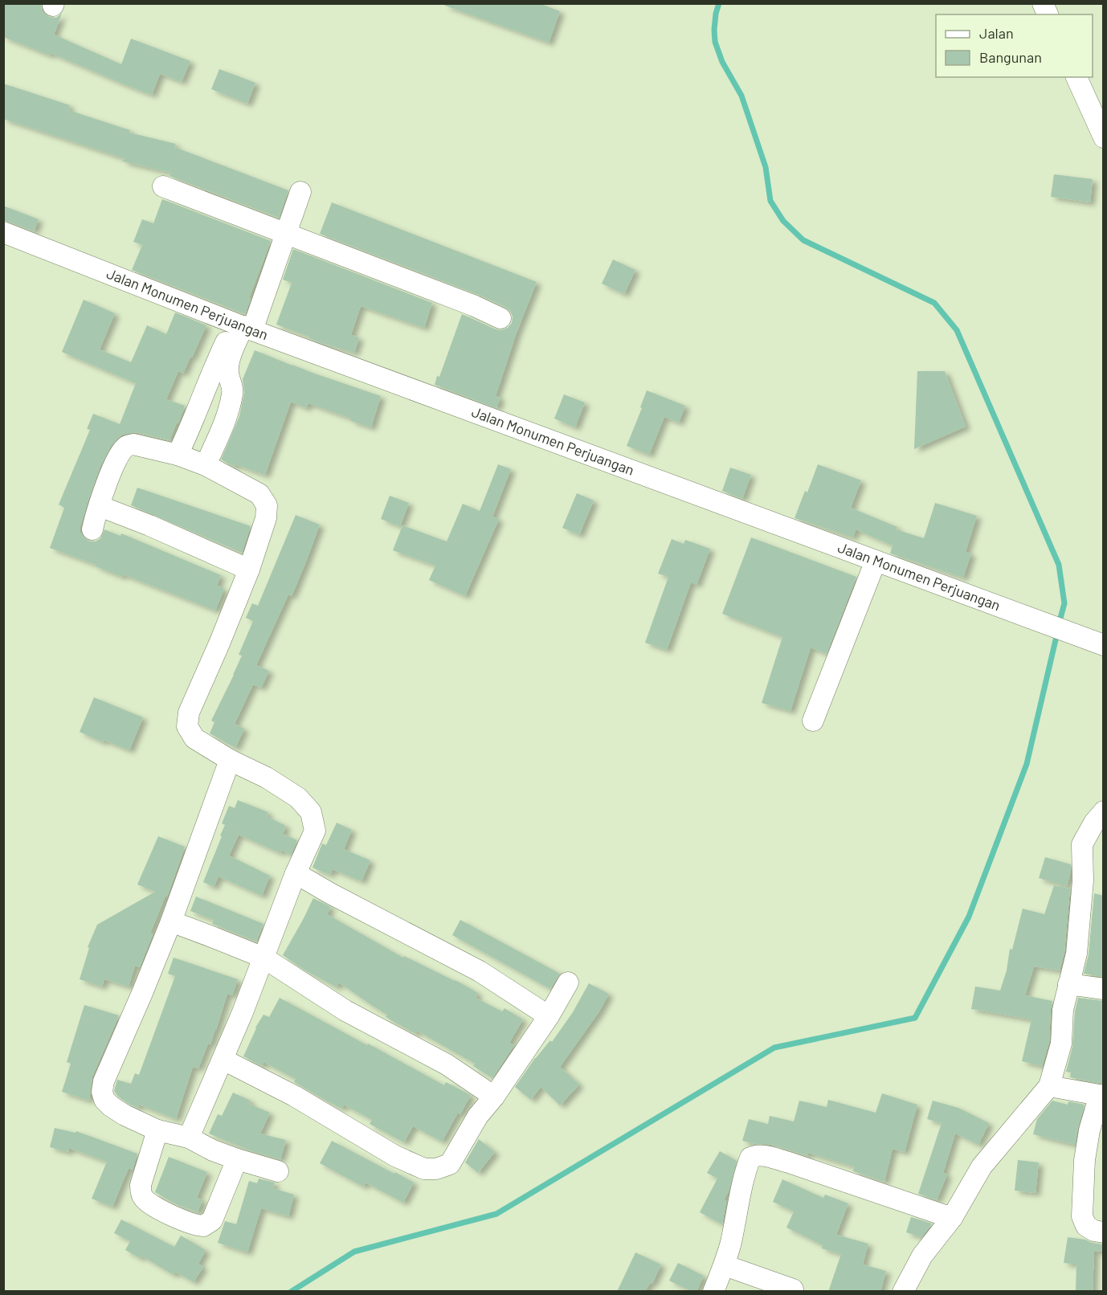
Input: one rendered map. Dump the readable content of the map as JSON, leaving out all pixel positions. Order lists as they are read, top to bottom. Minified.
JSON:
{"streets":{"street":["Jalan Monumen Perjuangan"]},"legend":["Jalan","Bangunan"]}
